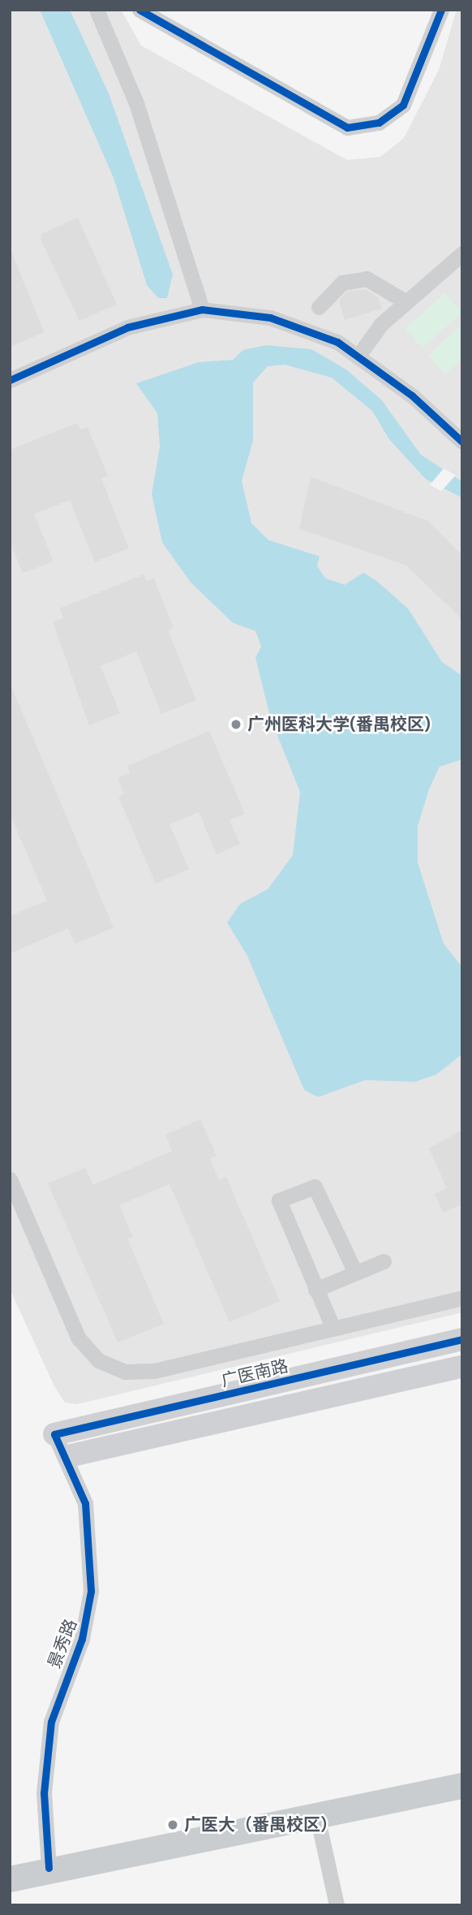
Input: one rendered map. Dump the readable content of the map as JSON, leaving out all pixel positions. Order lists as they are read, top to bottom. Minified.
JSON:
{"streets":{"street":["广医南路","景秀路"]},"crossings":[["广医南路","景秀路"]],"places":["广州医科大学(番禺校区)","广医大（番禺校区）"]}
